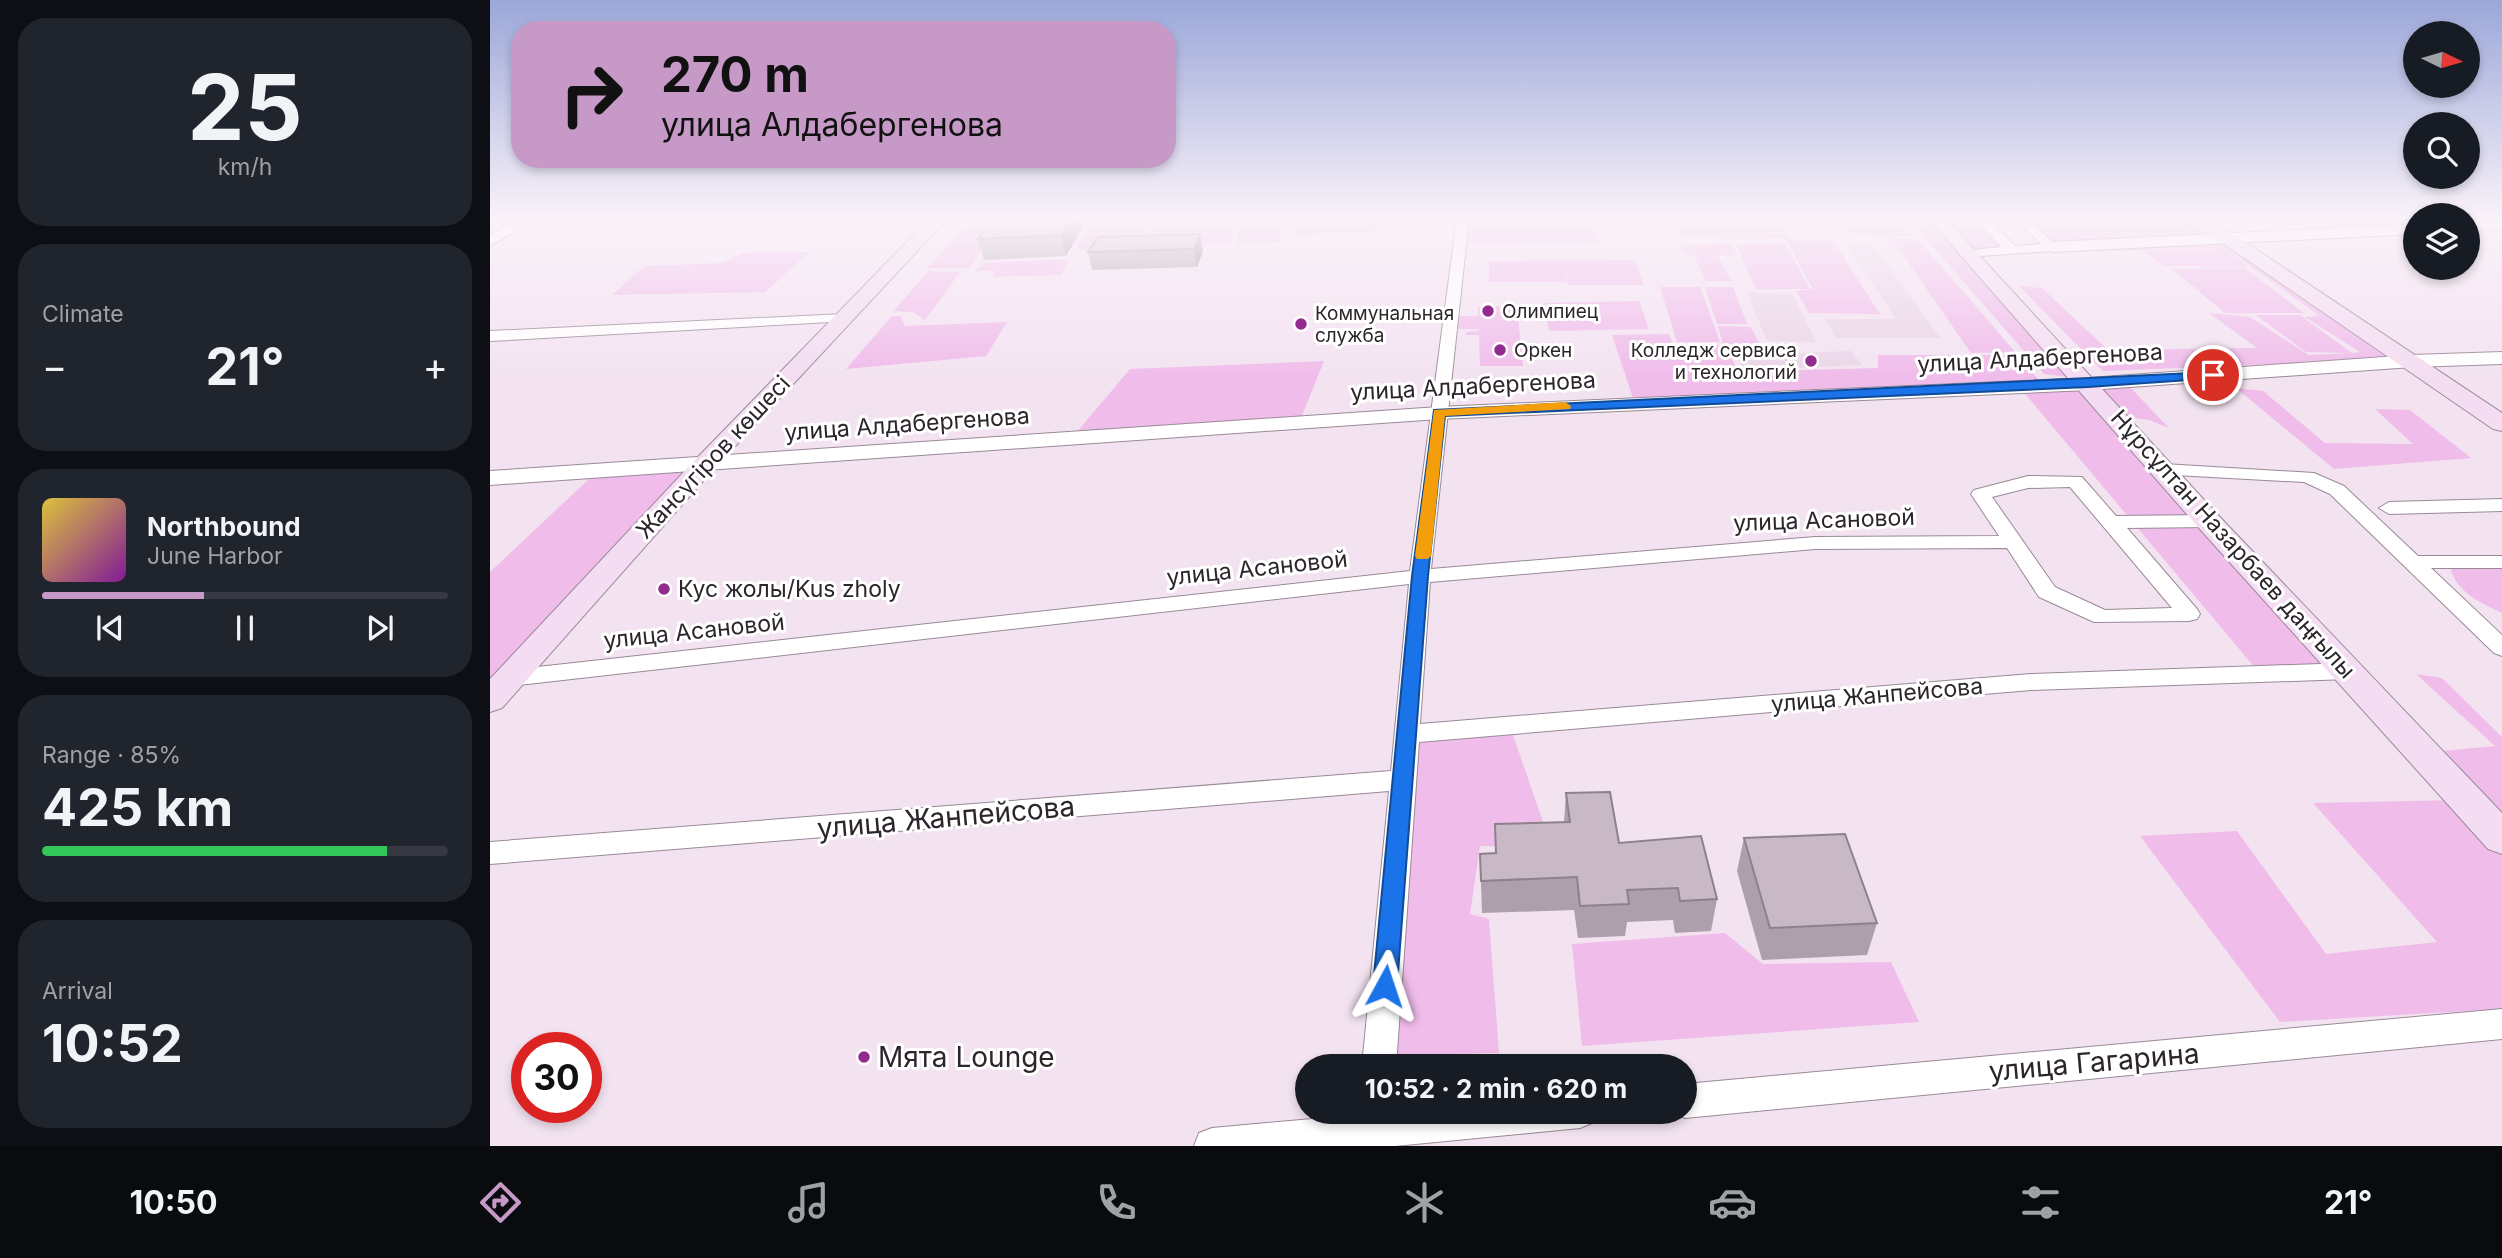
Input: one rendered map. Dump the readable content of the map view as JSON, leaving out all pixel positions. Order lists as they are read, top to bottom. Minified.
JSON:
{"streets":{"main road":["Жансүгіров көшесі","Нұрсұлтан Назарбаев даңғылы"],"street":["улица Алдабергенова","улица Асановой","улица Жанпейсова","улица Гагарина"]},"crossings":[["улица Алдабергенова","Жансүгіров көшесі"],["улица Алдабергенова","Нұрсұлтан Назарбаев даңғылы"],["Жансүгіров көшесі","улица Асановой"],["Нұрсұлтан Назарбаев даңғылы","улица Жанпейсова"]],"places":["Олимпиец","Коммунальная служба","Оркен","Колледж сервиса и технологий","Кус жолы/Kus zholy","Мята Lounge"],"north":"right","page":{"tile":[["25","km/h"],"Climate",["Range · 85%","425 km"],["Arrival","10:52"]],"turn":["270 m","улица Алдабергенова"],"heat":["−","21°","+"],"song":["Northbound","June Harbor"],"limit":"30","trip":"10:52 · 2 min · 620 m","tabs":["10:50","21°"]}}
